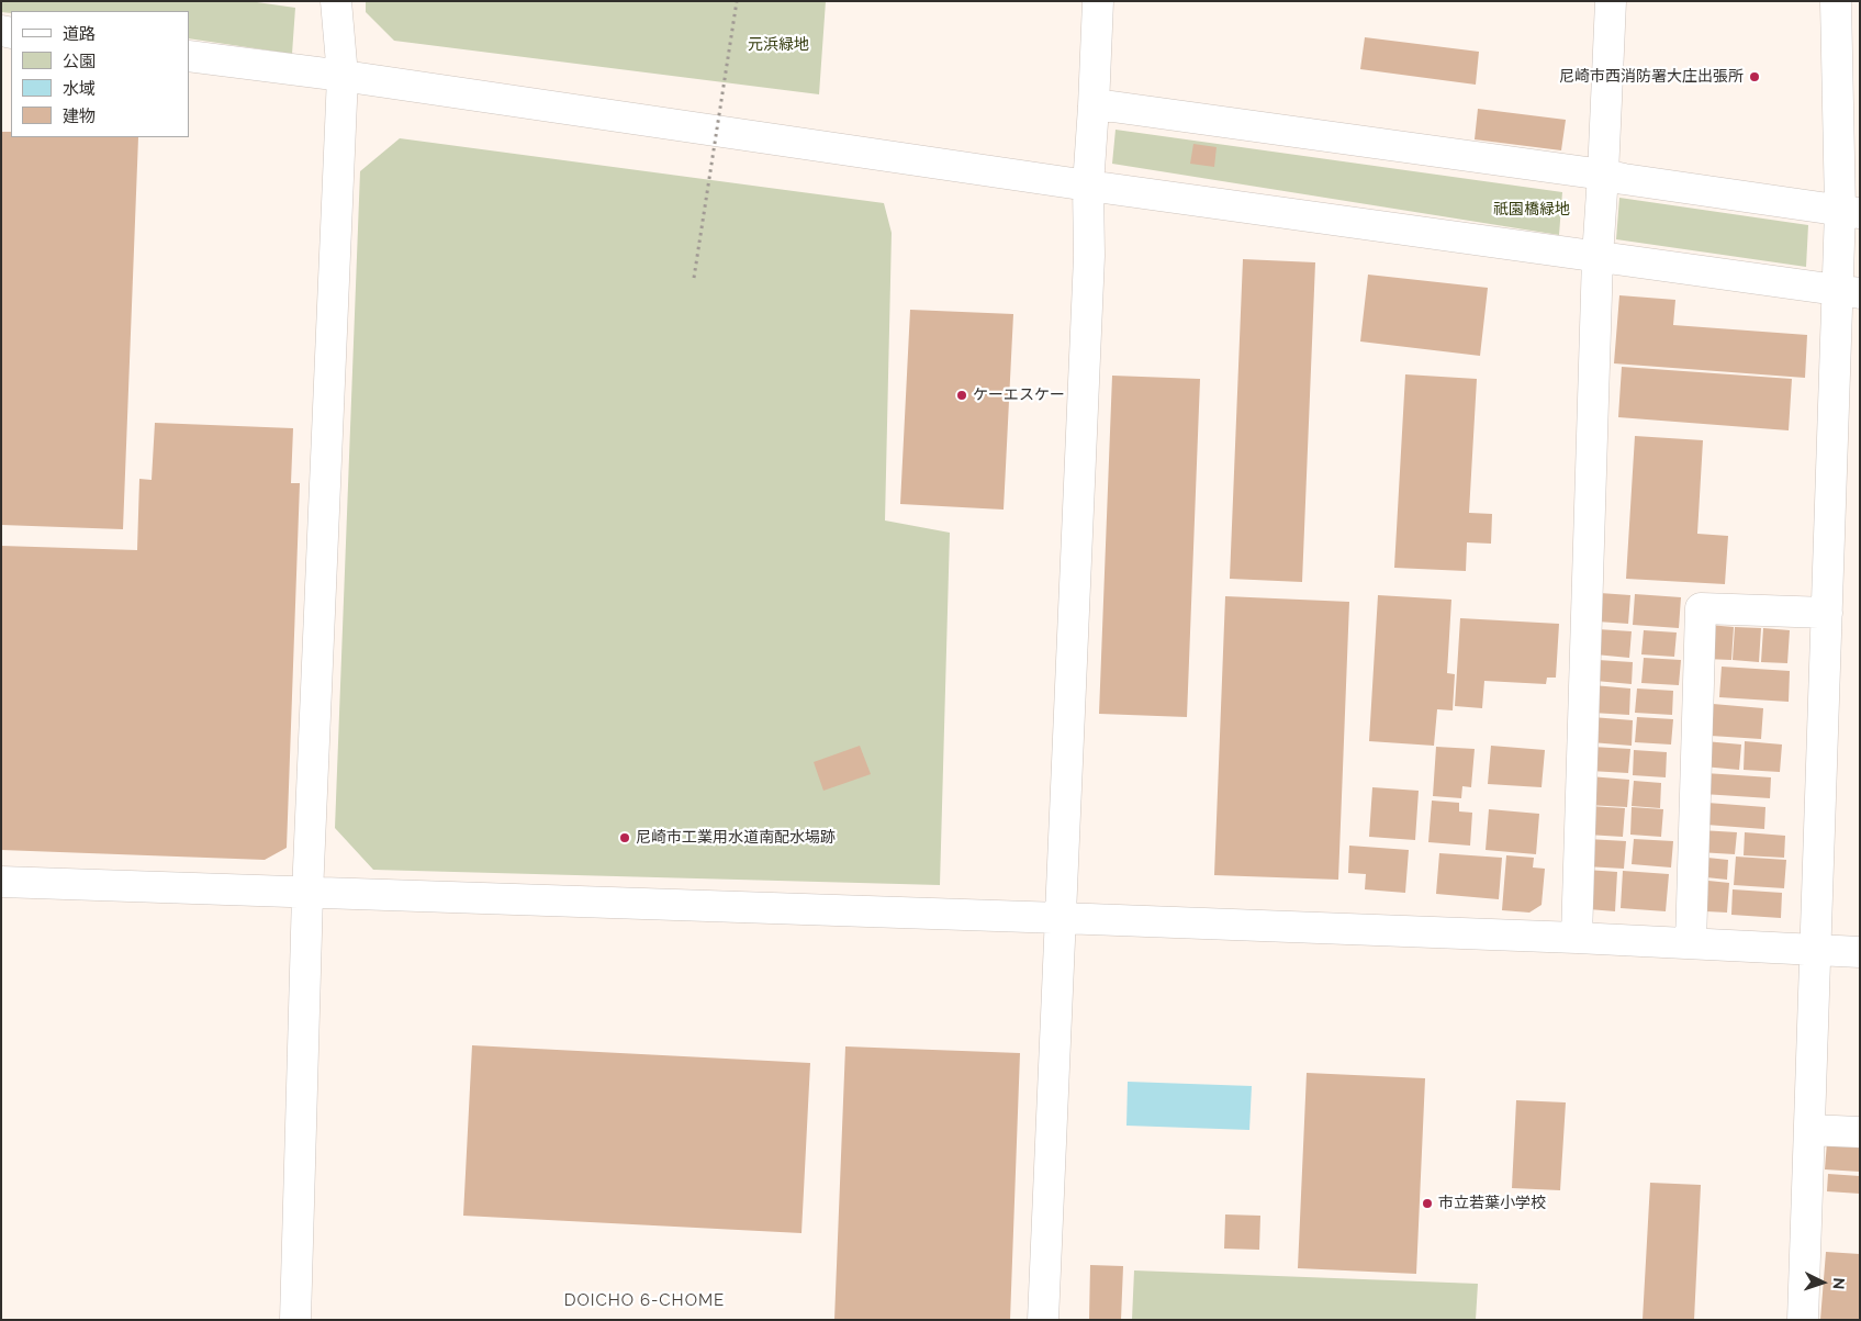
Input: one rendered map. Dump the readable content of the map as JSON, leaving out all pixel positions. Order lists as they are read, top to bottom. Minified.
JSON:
{"districts":["DOICHO 6-CHOME"],"parks":["元浜緑地","祇園橋緑地"],"places":["尼崎市西消防署大庄出張所","ケーエスケー","尼崎市工業用水道南配水場跡","市立若葉小学校"],"legend":["道路","公園","水域","建物"],"north":"right"}
